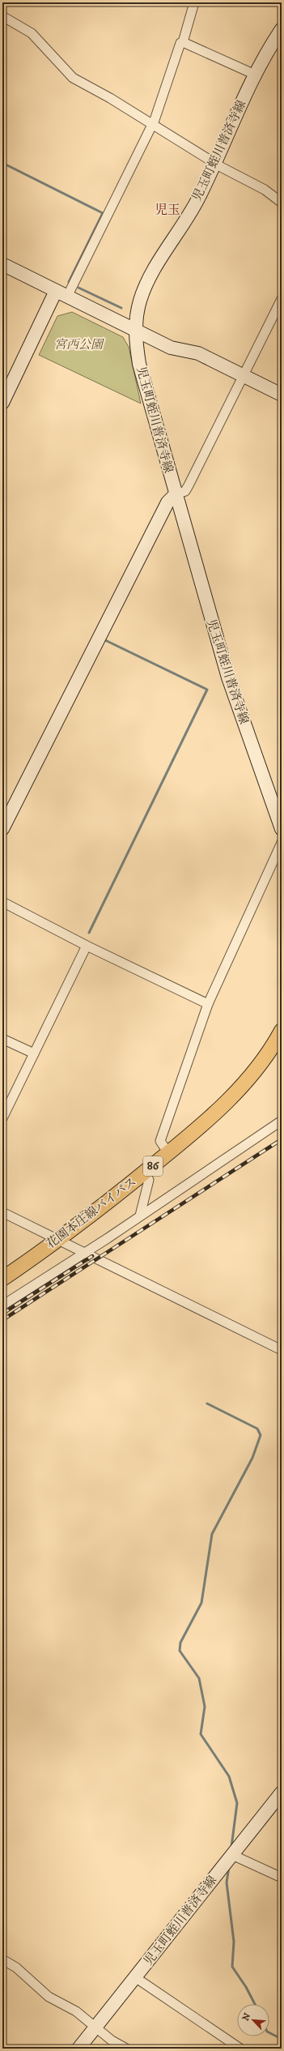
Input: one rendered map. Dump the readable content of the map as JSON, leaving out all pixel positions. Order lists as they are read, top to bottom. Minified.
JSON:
{"streets":{"main road":["児玉町蛭川普済寺線","86","花園本庄線バイパス"]},"districts":["児玉"],"parks":["宮西公園"],"north":"top left"}
